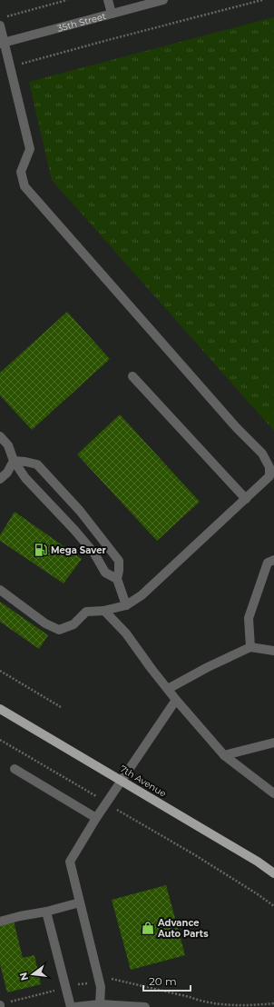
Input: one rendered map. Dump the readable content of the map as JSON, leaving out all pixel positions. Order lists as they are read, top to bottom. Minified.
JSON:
{"streets":{"main road":["7th Avenue"],"street":["35th Street"]},"places":{"fuel station":["Mega Saver"],"shop":["Advance Auto Parts"]},"scale_bar":"20 m","north":"left"}
